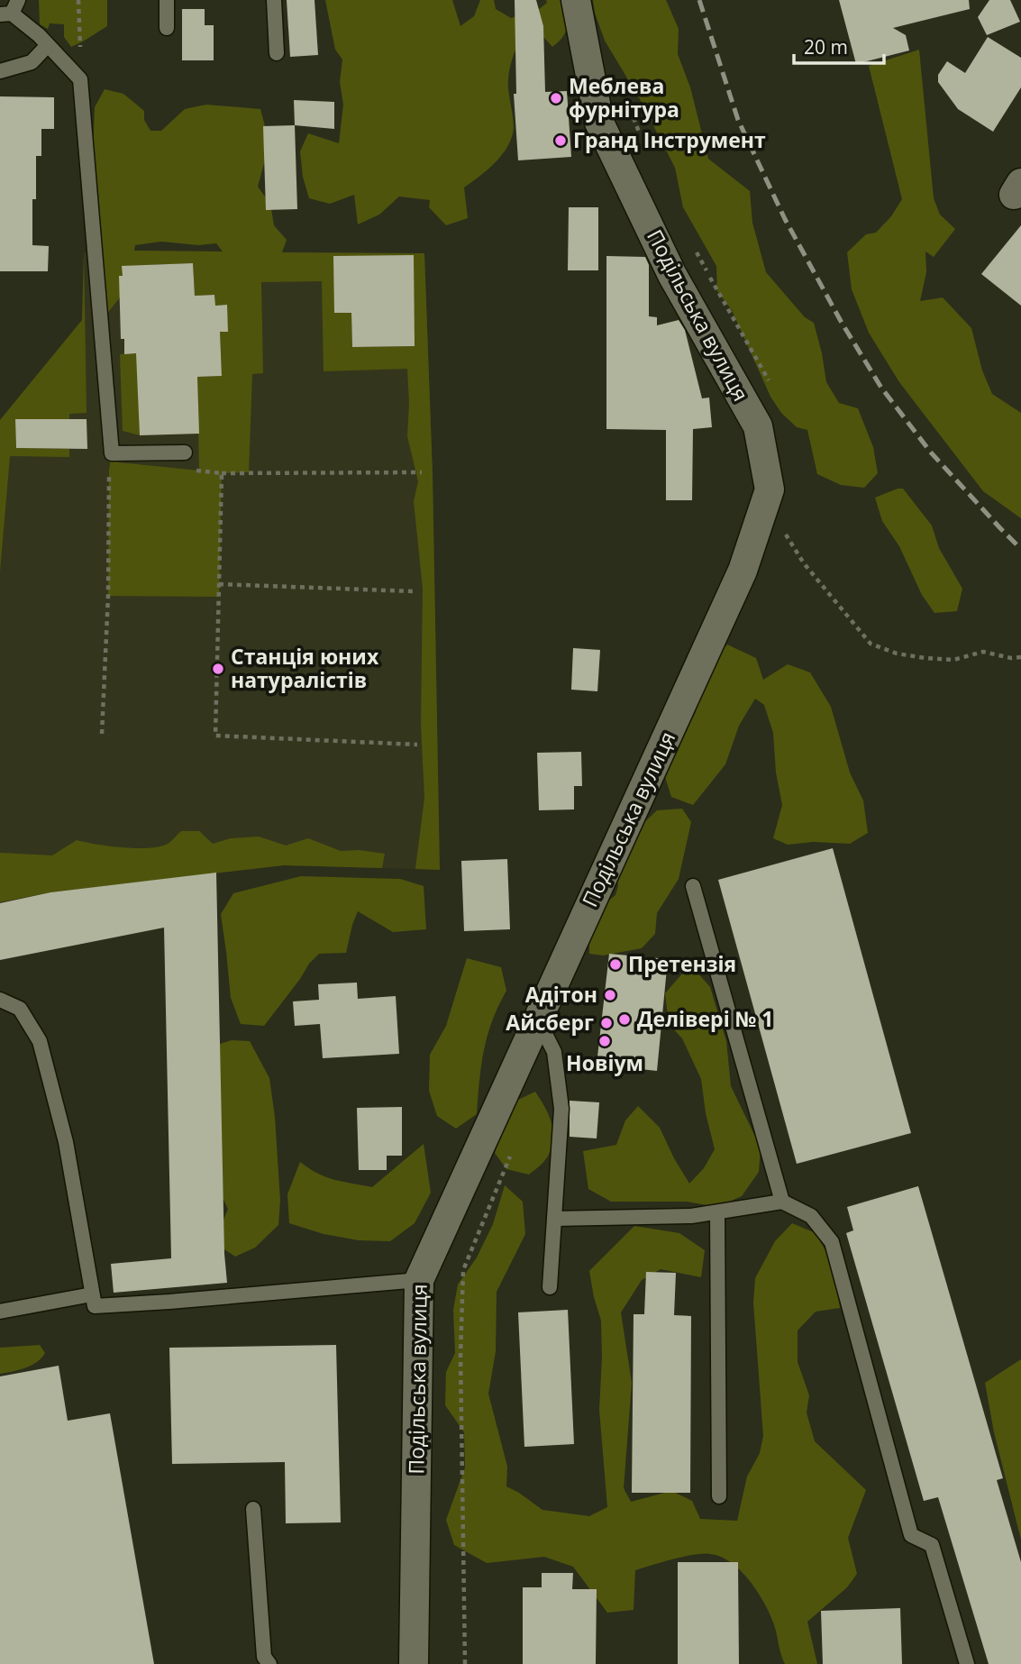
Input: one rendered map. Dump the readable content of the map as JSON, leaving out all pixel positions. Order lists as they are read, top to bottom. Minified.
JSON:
{"streets":{"street":["Подільська вулиця"]},"places":["Меблева фурнітура","Гранд Інструмент","Станція юних натуралістів","Претензія","Адітон","Делівері № 1","Айсберг","Новіум"],"scale_bar":"20 m"}
